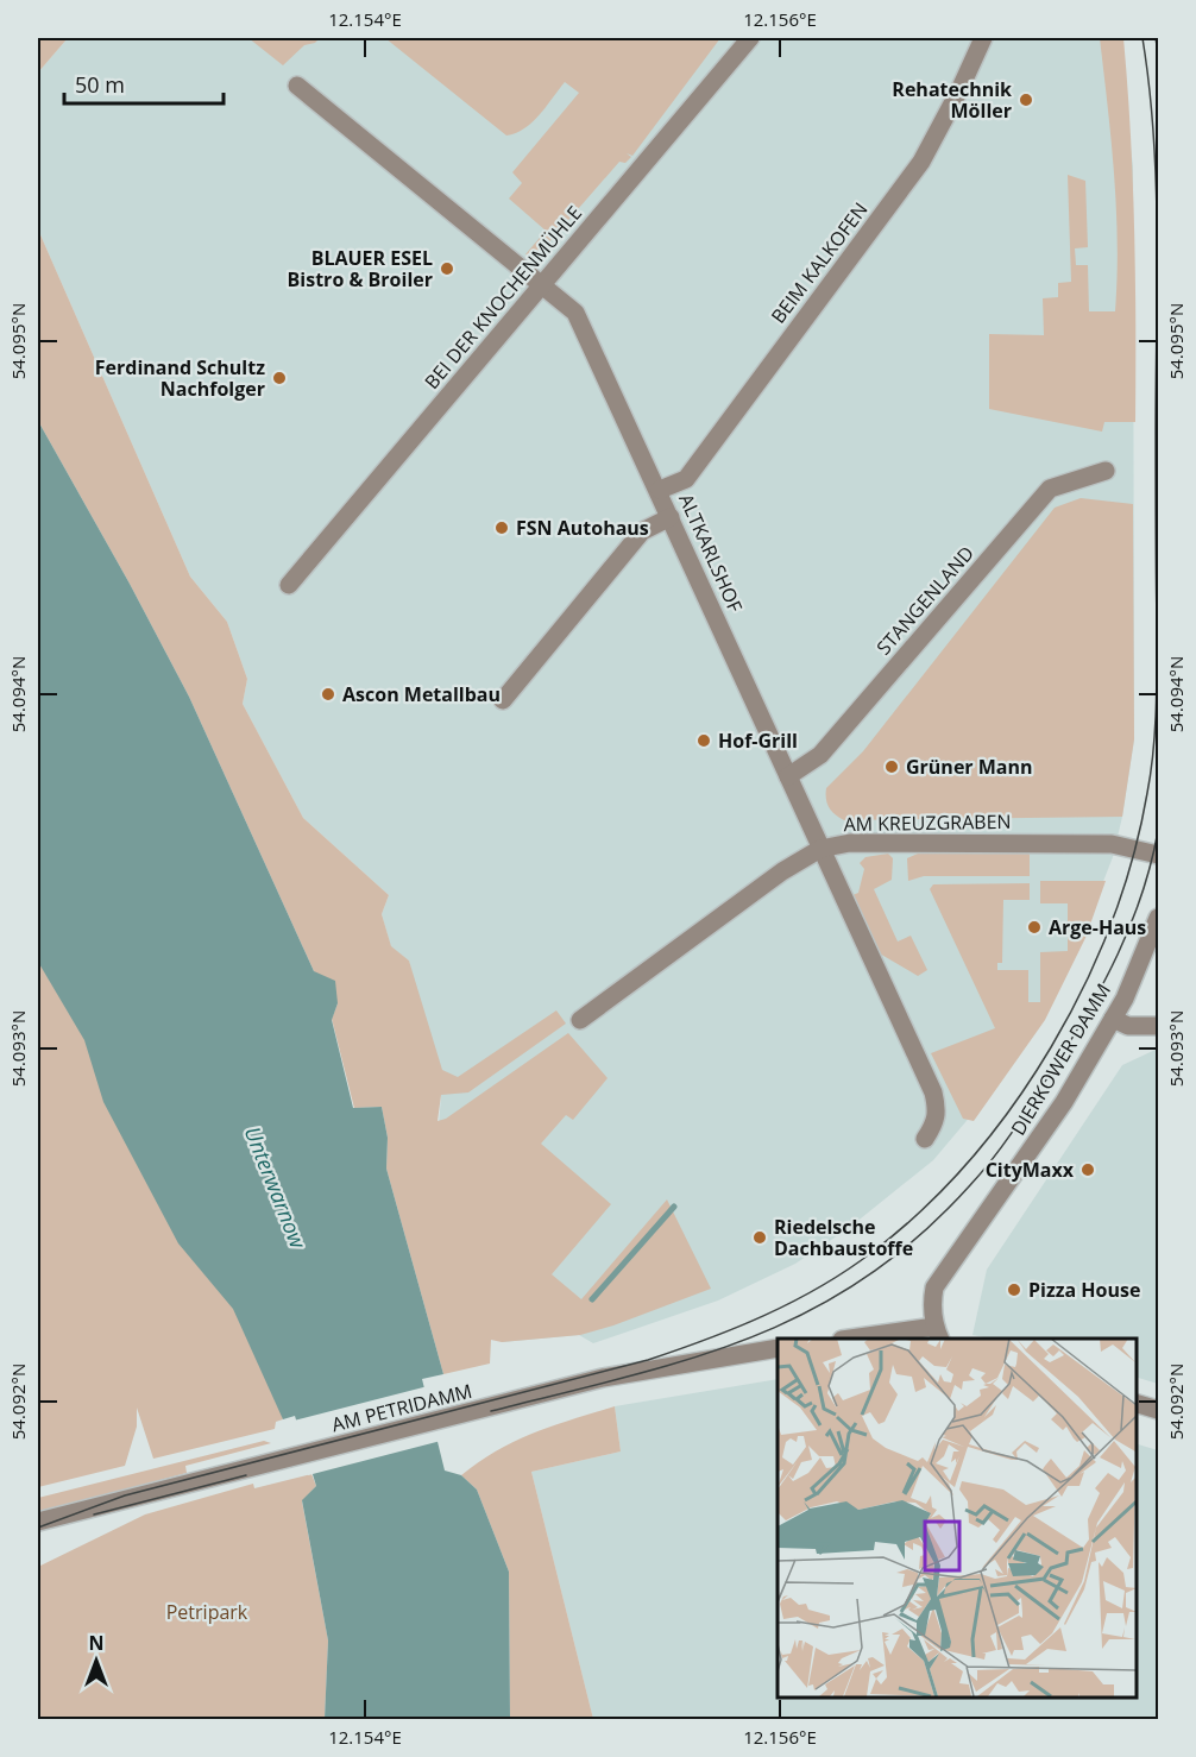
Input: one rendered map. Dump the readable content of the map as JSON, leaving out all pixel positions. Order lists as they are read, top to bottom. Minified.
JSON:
{"streets":{"street":["BEIM KALKOFEN","BEI DER KNOCHENMÜHLE","ALTKARLSHOF","STANGENLAND","AM KREUZGRABEN","DIERKOWER DAMM","AM PETRIDAMM"]},"crossings":[["BEIM KALKOFEN","ALTKARLSHOF"],["BEI DER KNOCHENMÜHLE","ALTKARLSHOF"],["ALTKARLSHOF","STANGENLAND"],["ALTKARLSHOF","AM KREUZGRABEN"]],"water":["Unterwarnow"],"parks":["Petripark"],"places":["Rehatechnik Möller","BLAUER ESEL Bistro & Broiler","Ferdinand Schultz Nachfolger","FSN Autohaus","Ascon Metallbau","Hof-Grill","Grüner Mann","Arge-Haus","CityMaxx","Riedelsche Dachbaustoffe","Pizza House"],"scale_bar":"50 m","north":"top","coordinates":["12.154°E","12.156°E","54.095°N","54.094°N","54.093°N","54.092°N"]}
